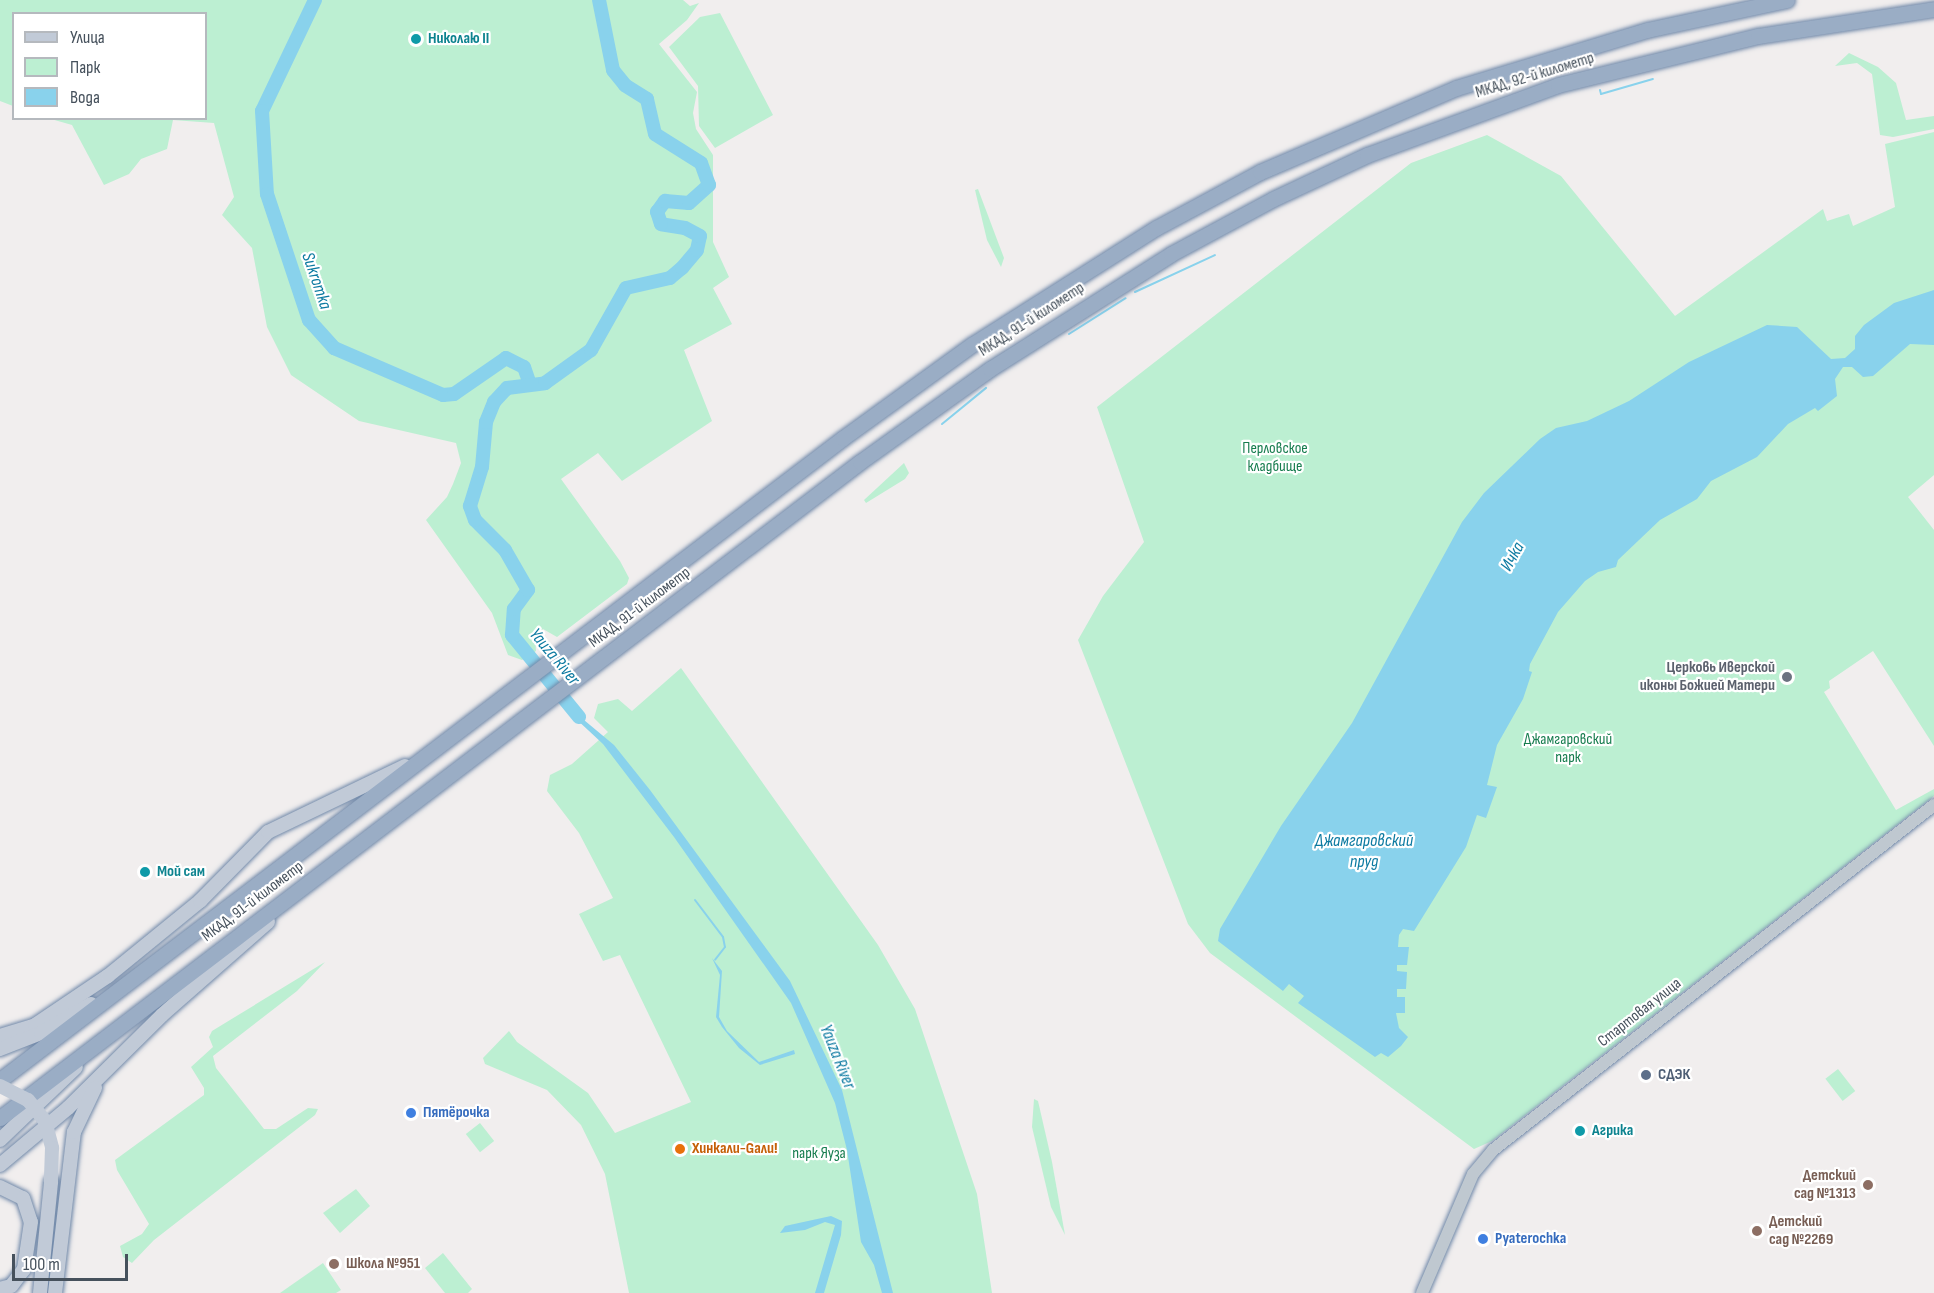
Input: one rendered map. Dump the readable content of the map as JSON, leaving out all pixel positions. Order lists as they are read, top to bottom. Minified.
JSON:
{"streets":{"highway":["МКАД, 92-й километр","МКАД, 91-й километр"],"street":["Стартовая улица"]},"crossings":[["МКАД, 92-й километр","МКАД, 91-й километр"]],"water":["Sukromka","Ичка","Yauza River","Джамгаровский пруд"],"parks":["Перловское кладбище","Джамгаровский парк","парк Яуза"],"places":["Николаю II","Церковь Иверской иконы Божией Матери","Мой сам","СДЭК","Пятёрочка","Агрика","Хинкали-Gали!","Детский сад №1313","Детский сад №2269","Pyaterochka","Школа №951"],"legend":["Улица","Парк","Вода"],"scale_bar":"100 m"}
